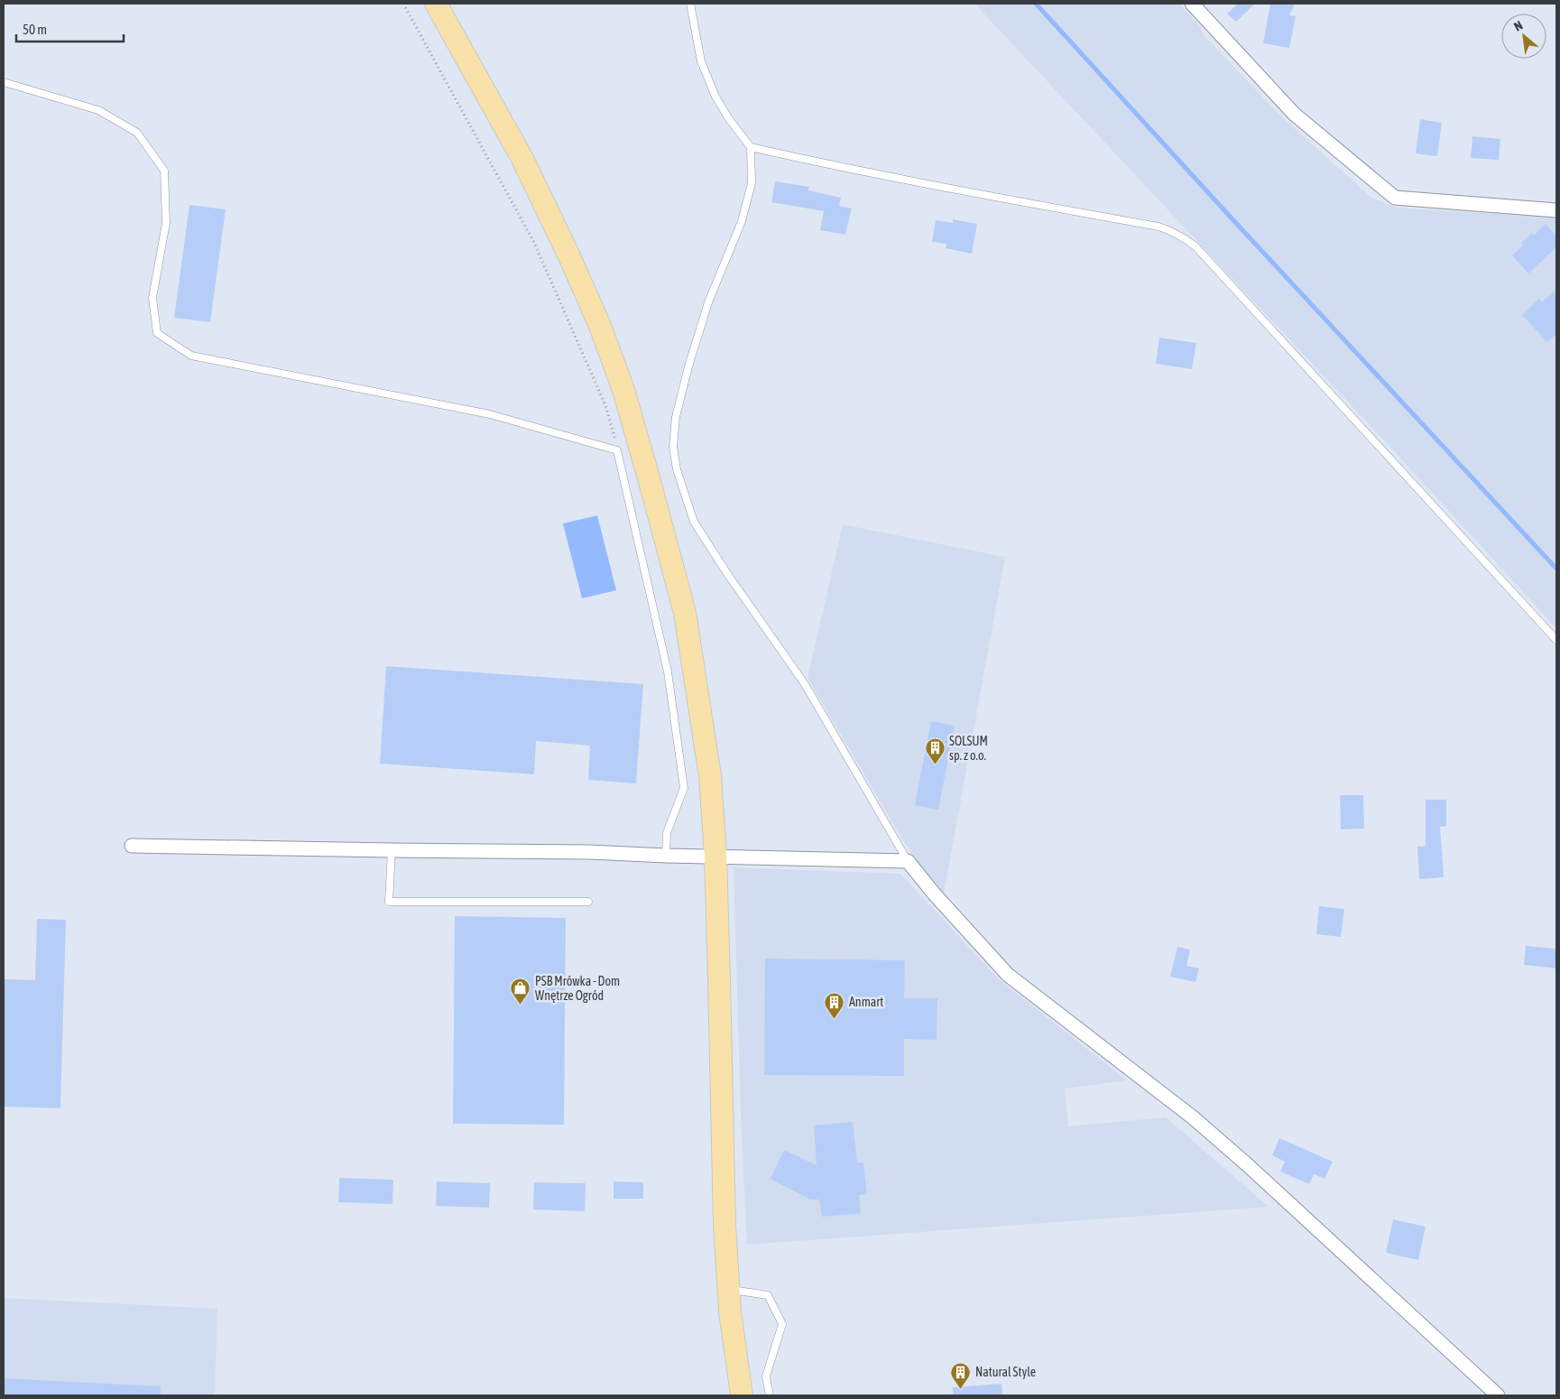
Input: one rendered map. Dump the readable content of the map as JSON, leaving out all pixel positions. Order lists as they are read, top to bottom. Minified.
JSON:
{"places":{"building":["SOLSUM sp. z o.o.","Anmart","Natural Style"],"shop":["PSB Mrówka - Dom Wnętrze Ogród"]},"scale_bar":"50 m","north":"top left"}
